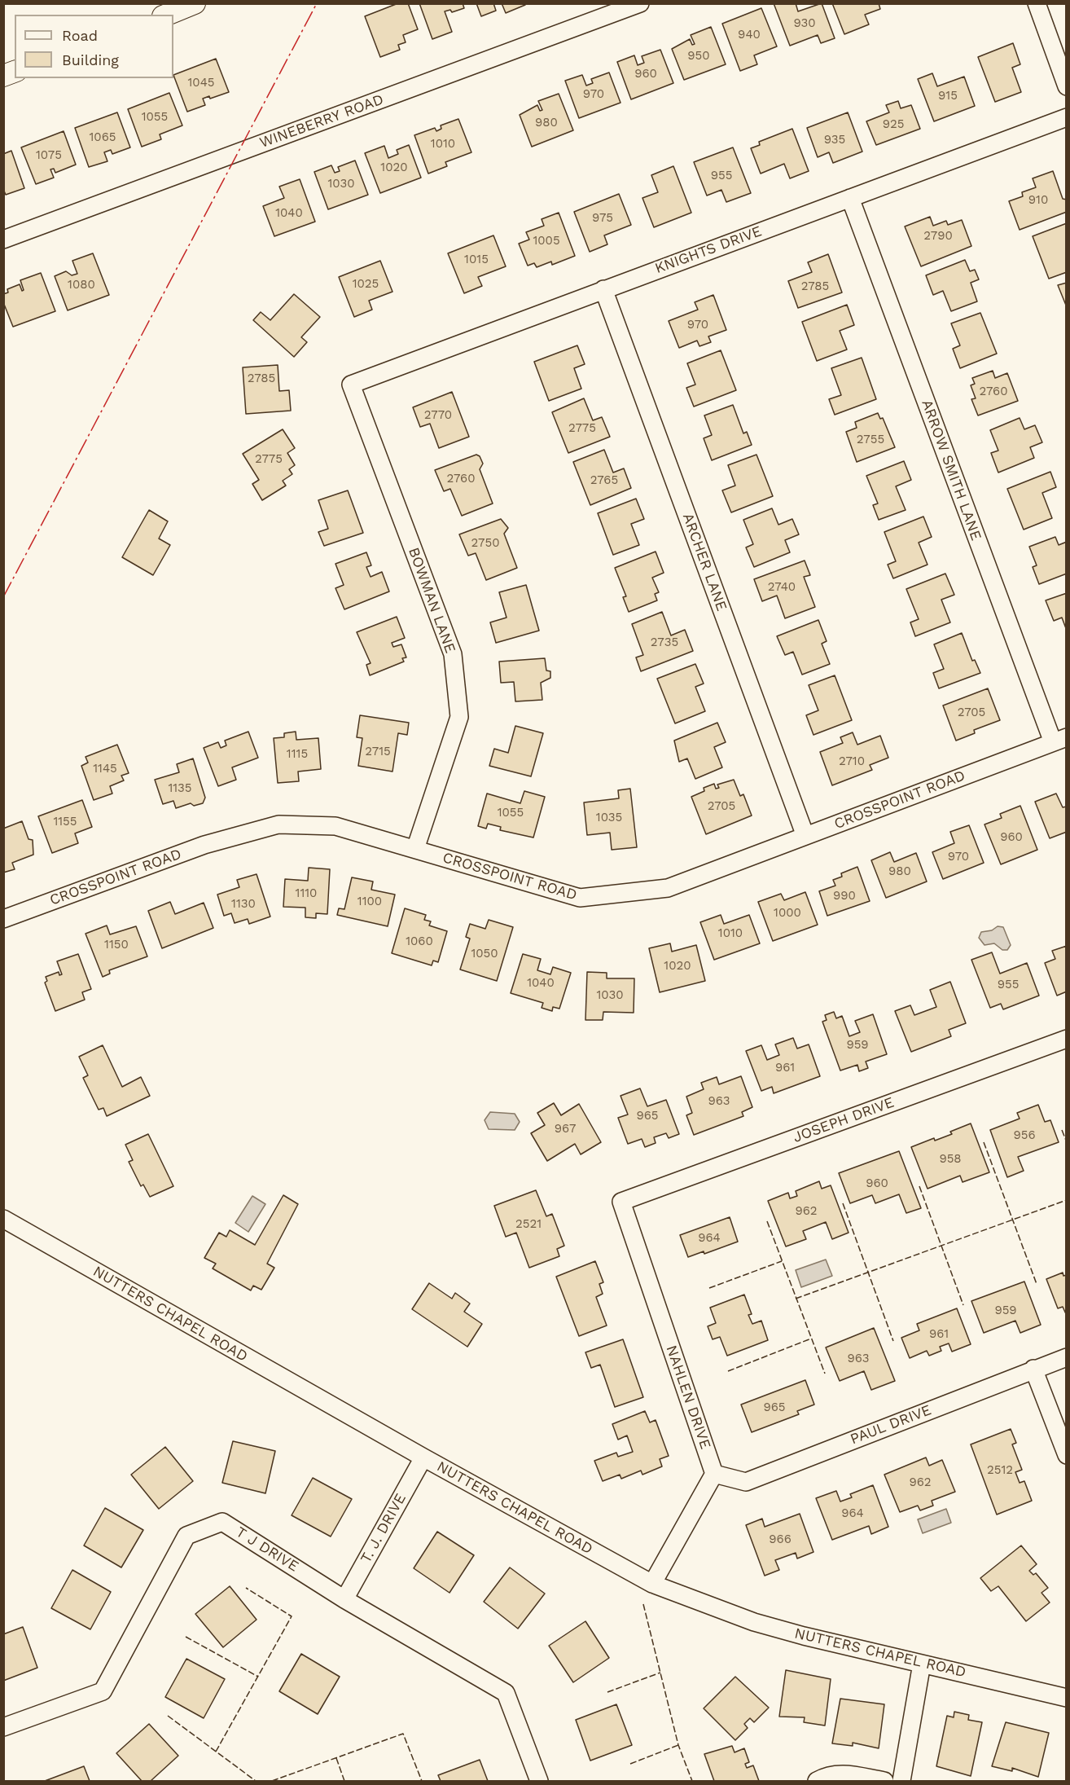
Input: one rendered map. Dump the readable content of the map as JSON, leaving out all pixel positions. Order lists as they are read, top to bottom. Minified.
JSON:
{"streets":{"street":["WINEBERRY ROAD","KNIGHTS DRIVE","ARROW SMITH LANE","ARCHER LANE","BOWMAN LANE","CROSSPOINT ROAD","JOSEPH DRIVE","NUTTERS CHAPEL ROAD","NAHLEN DRIVE","PAUL DRIVE","T. J. DRIVE","T J DRIVE"]},"crossings":[["KNIGHTS DRIVE","ARROW SMITH LANE"],["KNIGHTS DRIVE","ARCHER LANE"],["KNIGHTS DRIVE","BOWMAN LANE"],["ARROW SMITH LANE","CROSSPOINT ROAD"],["ARCHER LANE","CROSSPOINT ROAD"],["BOWMAN LANE","CROSSPOINT ROAD"],["JOSEPH DRIVE","NAHLEN DRIVE"],["NUTTERS CHAPEL ROAD","T. J. DRIVE"],["NAHLEN DRIVE","PAUL DRIVE"],["T. J. DRIVE","T J DRIVE"]],"house_numbers":["930","940","950","960","1045","970","915","1055","980","925","1065","935","1010","1075","1020","955","1030","910","1040","975","2790","1005","1015","1025","1080","2785","970","2785","2760","2770","2775","2755","2775","2760","2765","2750","2740","2735","2705","2715","1115","2710","1145","1135","2705","1055","1035","1155","960","970","980","1110","990","1100","1130","1000","1010","1060","1150","1050","1020","1040","955","1030","959","961","963","965","967","956","958","960","962","2521","964","959","961","963","965","2512","962","964","966"],"legend":["Road","Building"]}
